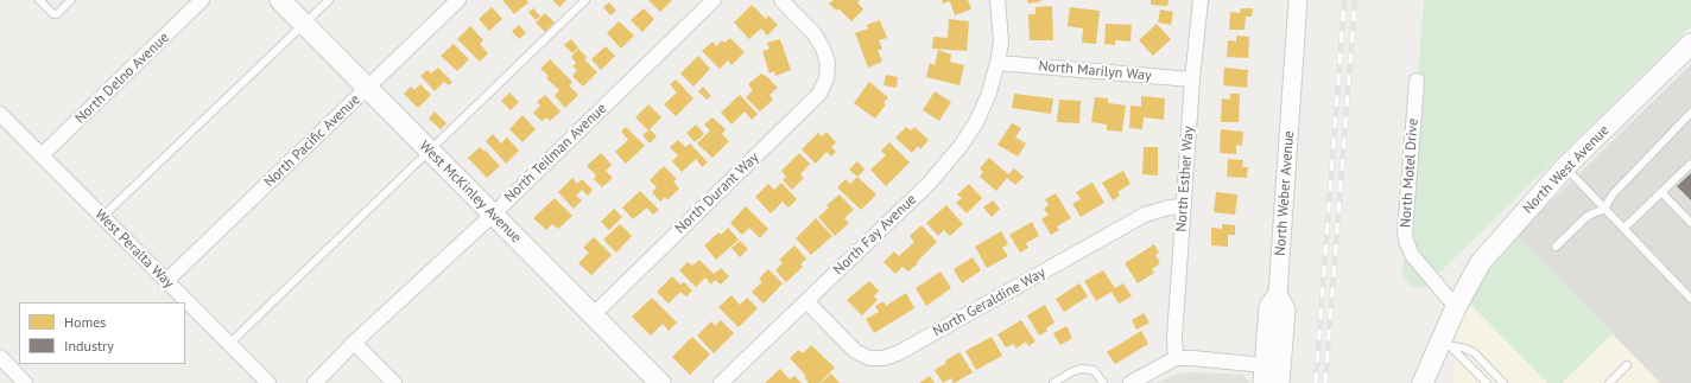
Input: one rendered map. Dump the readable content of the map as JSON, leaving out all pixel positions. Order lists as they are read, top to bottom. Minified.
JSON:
{"streets":{"main road":["North West Avenue","West McKinley Avenue"],"street":["North Marilyn Way","North Delno Avenue","North Pacific Avenue","North Teilman Avenue","North Motel Drive","North Esther Way","North Durant Way","North Weber Avenue","North Fay Avenue","West Peralta Way","North Geraldine Way"]},"crossings":[["North Marilyn Way","North Esther Way"],["North Marilyn Way","North Fay Avenue"],["North Delno Avenue","West Peralta Way"],["North Pacific Avenue","West McKinley Avenue"],["North Pacific Avenue","West Peralta Way"],["North Teilman Avenue","West McKinley Avenue"],["North West Avenue","North Motel Drive"],["North Esther Way","North Geraldine Way"],["West McKinley Avenue","North Durant Way"],["North Fay Avenue","North Geraldine Way"]],"legend":["Homes","Industry"]}
